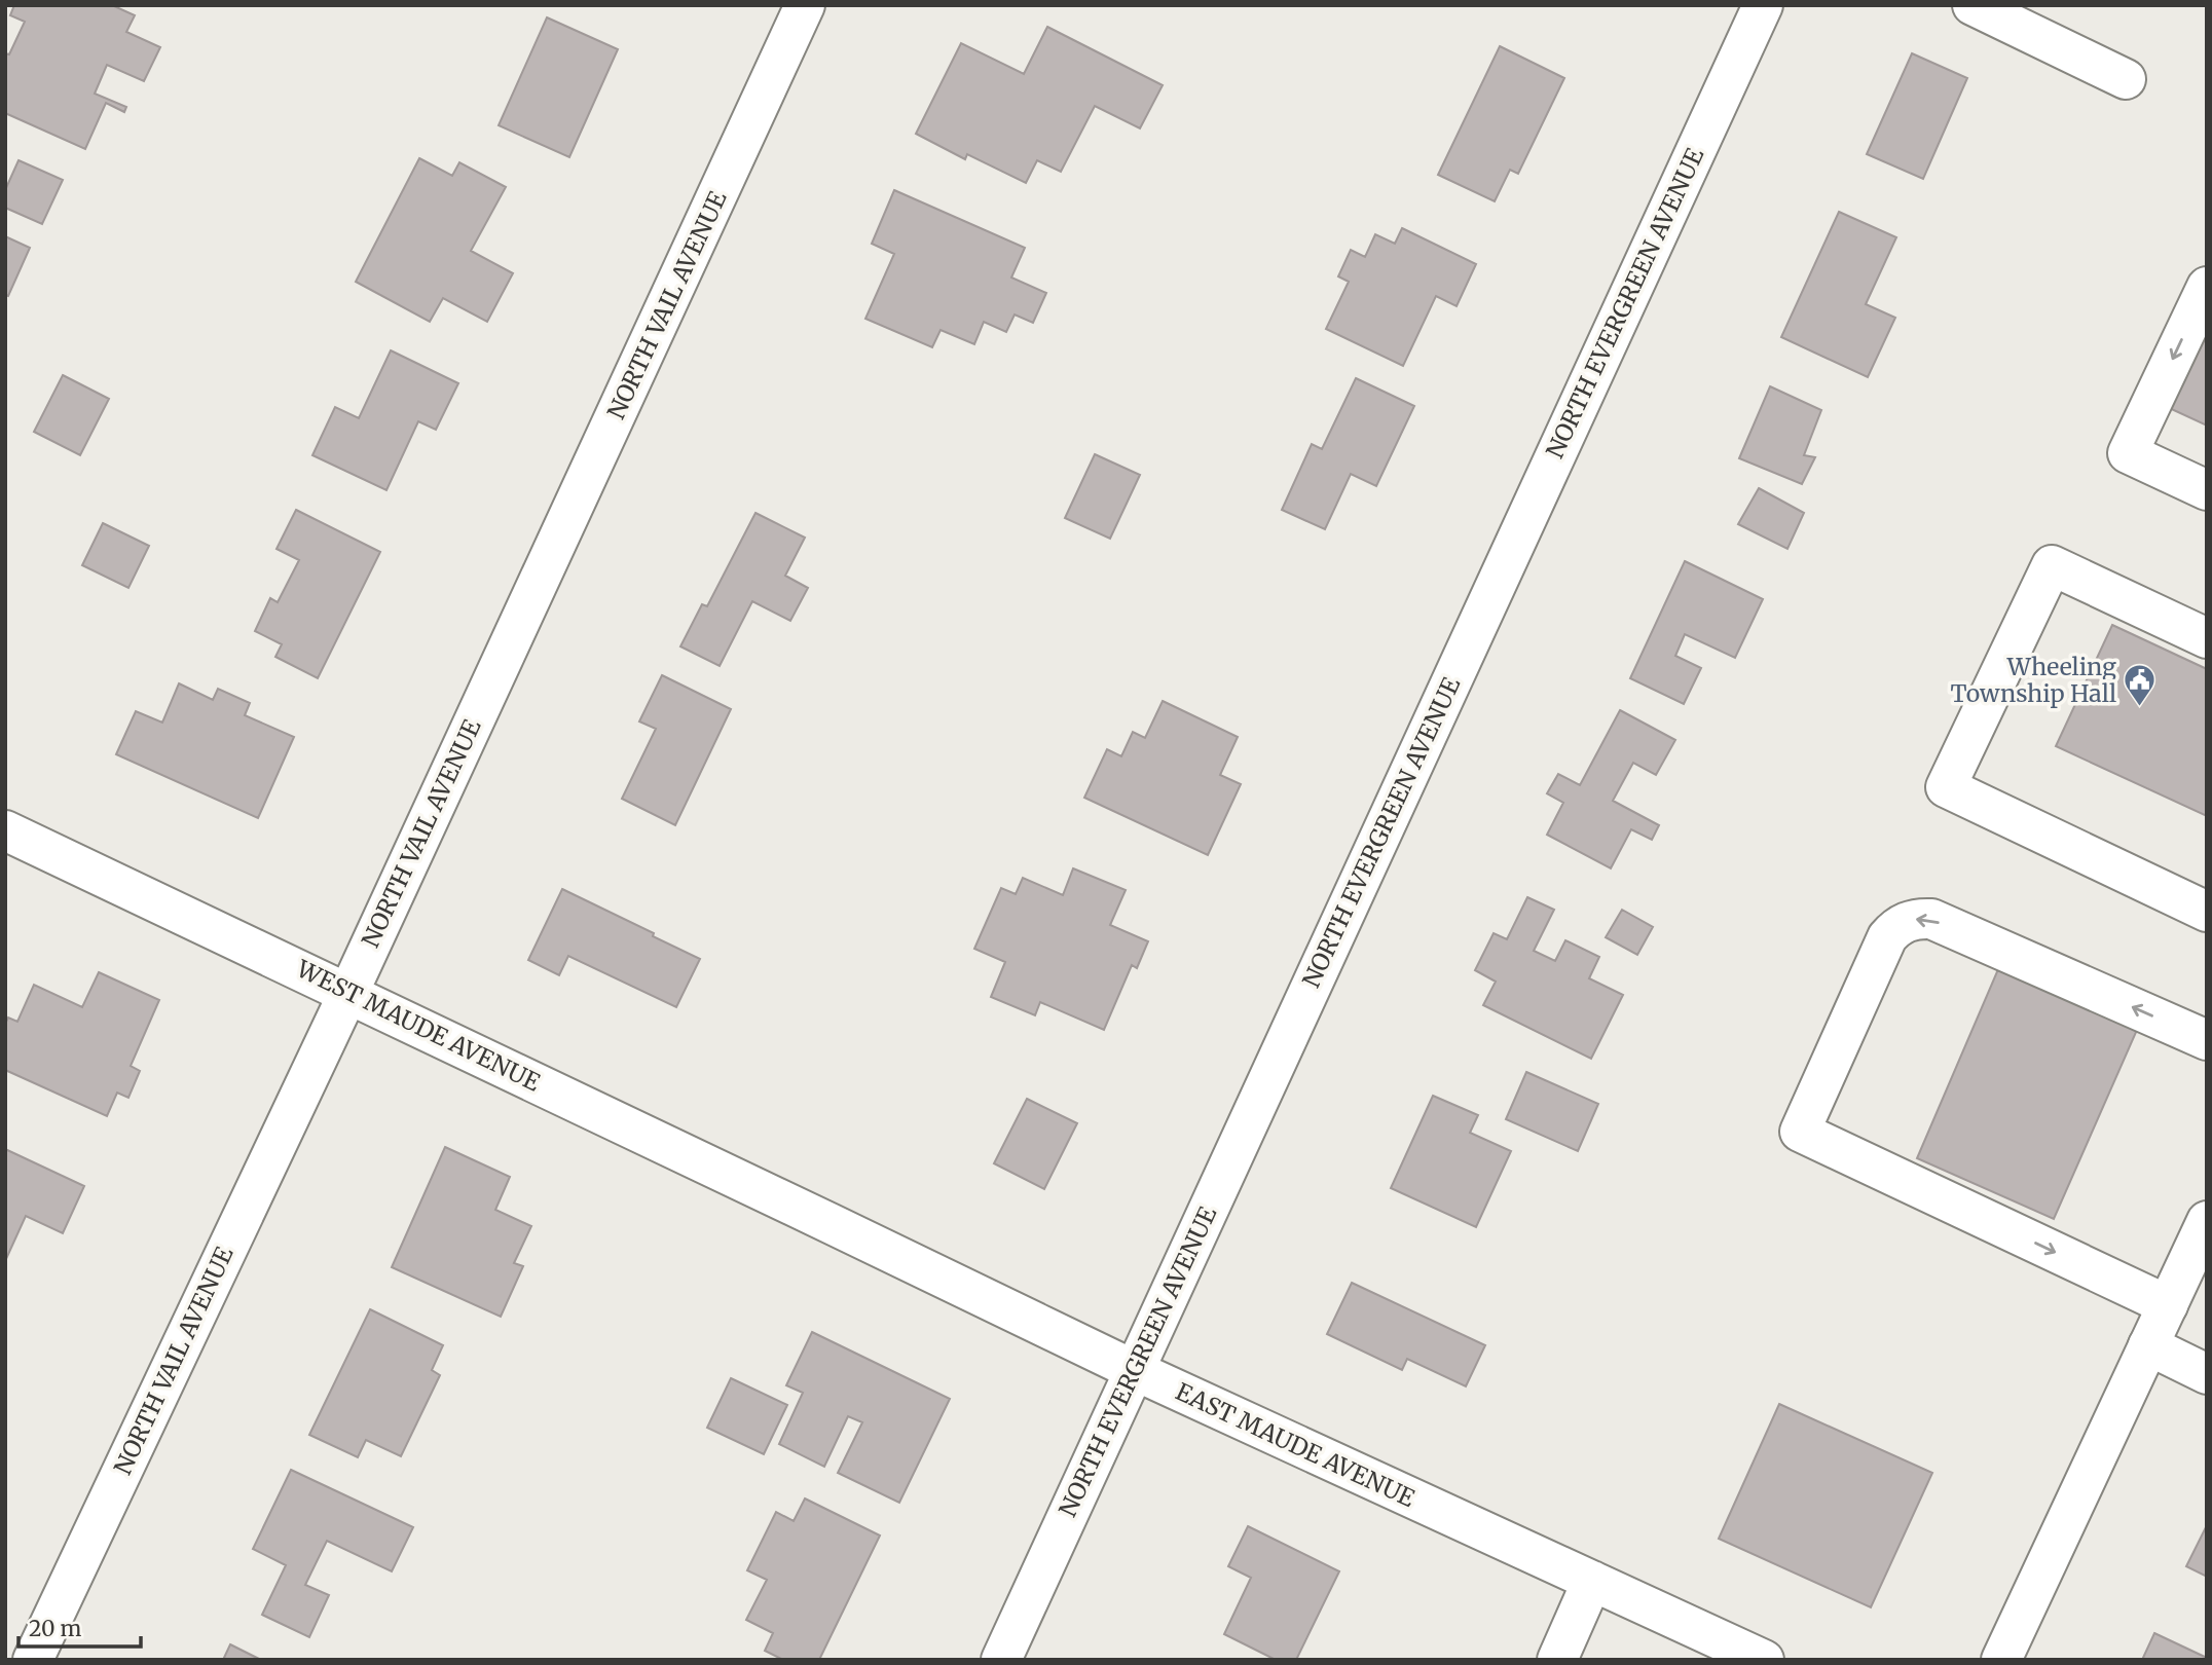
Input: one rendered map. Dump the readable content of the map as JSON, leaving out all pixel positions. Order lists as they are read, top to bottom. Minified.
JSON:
{"streets":{"street":["NORTH EVERGREEN AVENUE","NORTH VAIL AVENUE","WEST MAUDE AVENUE","EAST MAUDE AVENUE"]},"crossings":[["NORTH EVERGREEN AVENUE","EAST MAUDE AVENUE"],["NORTH VAIL AVENUE","WEST MAUDE AVENUE"],["WEST MAUDE AVENUE","EAST MAUDE AVENUE"]],"places":{"public building":["Wheeling Township Hall"]},"scale_bar":"20 m"}
